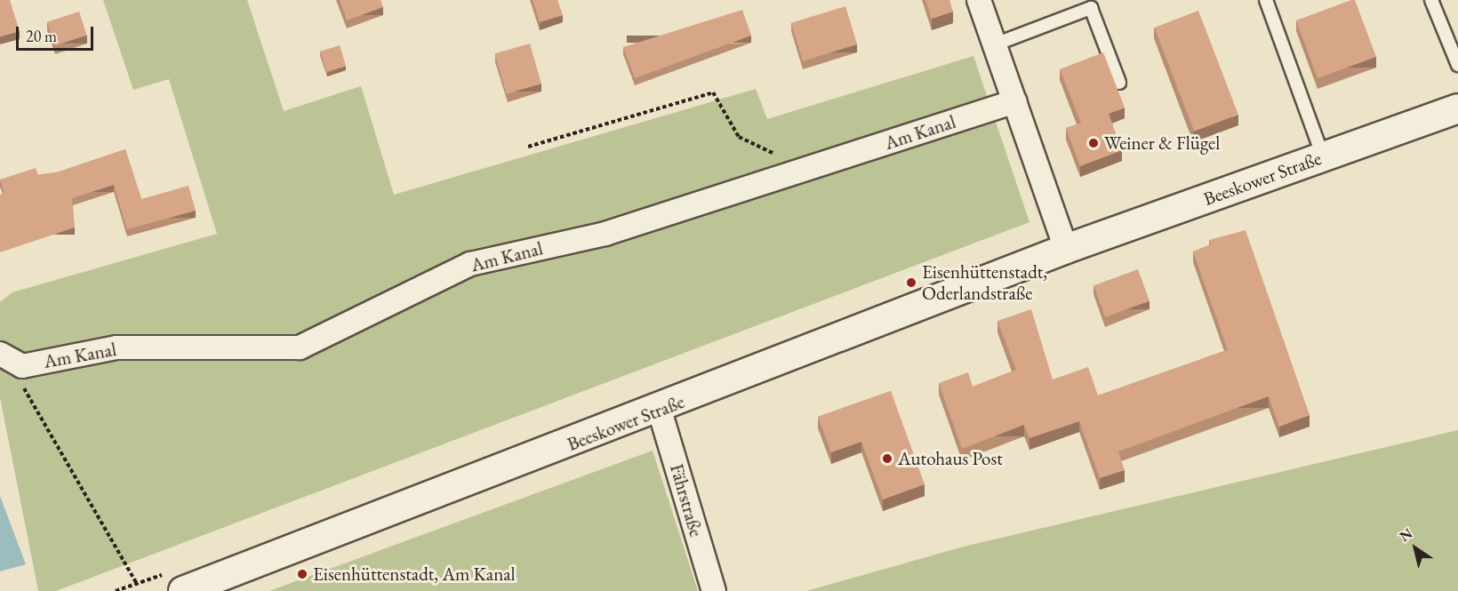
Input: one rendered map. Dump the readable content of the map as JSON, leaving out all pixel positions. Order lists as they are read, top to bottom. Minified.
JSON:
{"streets":{"street":["Am Kanal","Beeskower Straße","Fährstraße"]},"crossings":[["Beeskower Straße","Fährstraße"]],"places":["Weiner & Flügel","Eisenhüttenstadt, Oderlandstraße","Autohaus Post","Eisenhüttenstadt, Am Kanal"],"scale_bar":"20 m","north":"top left"}
